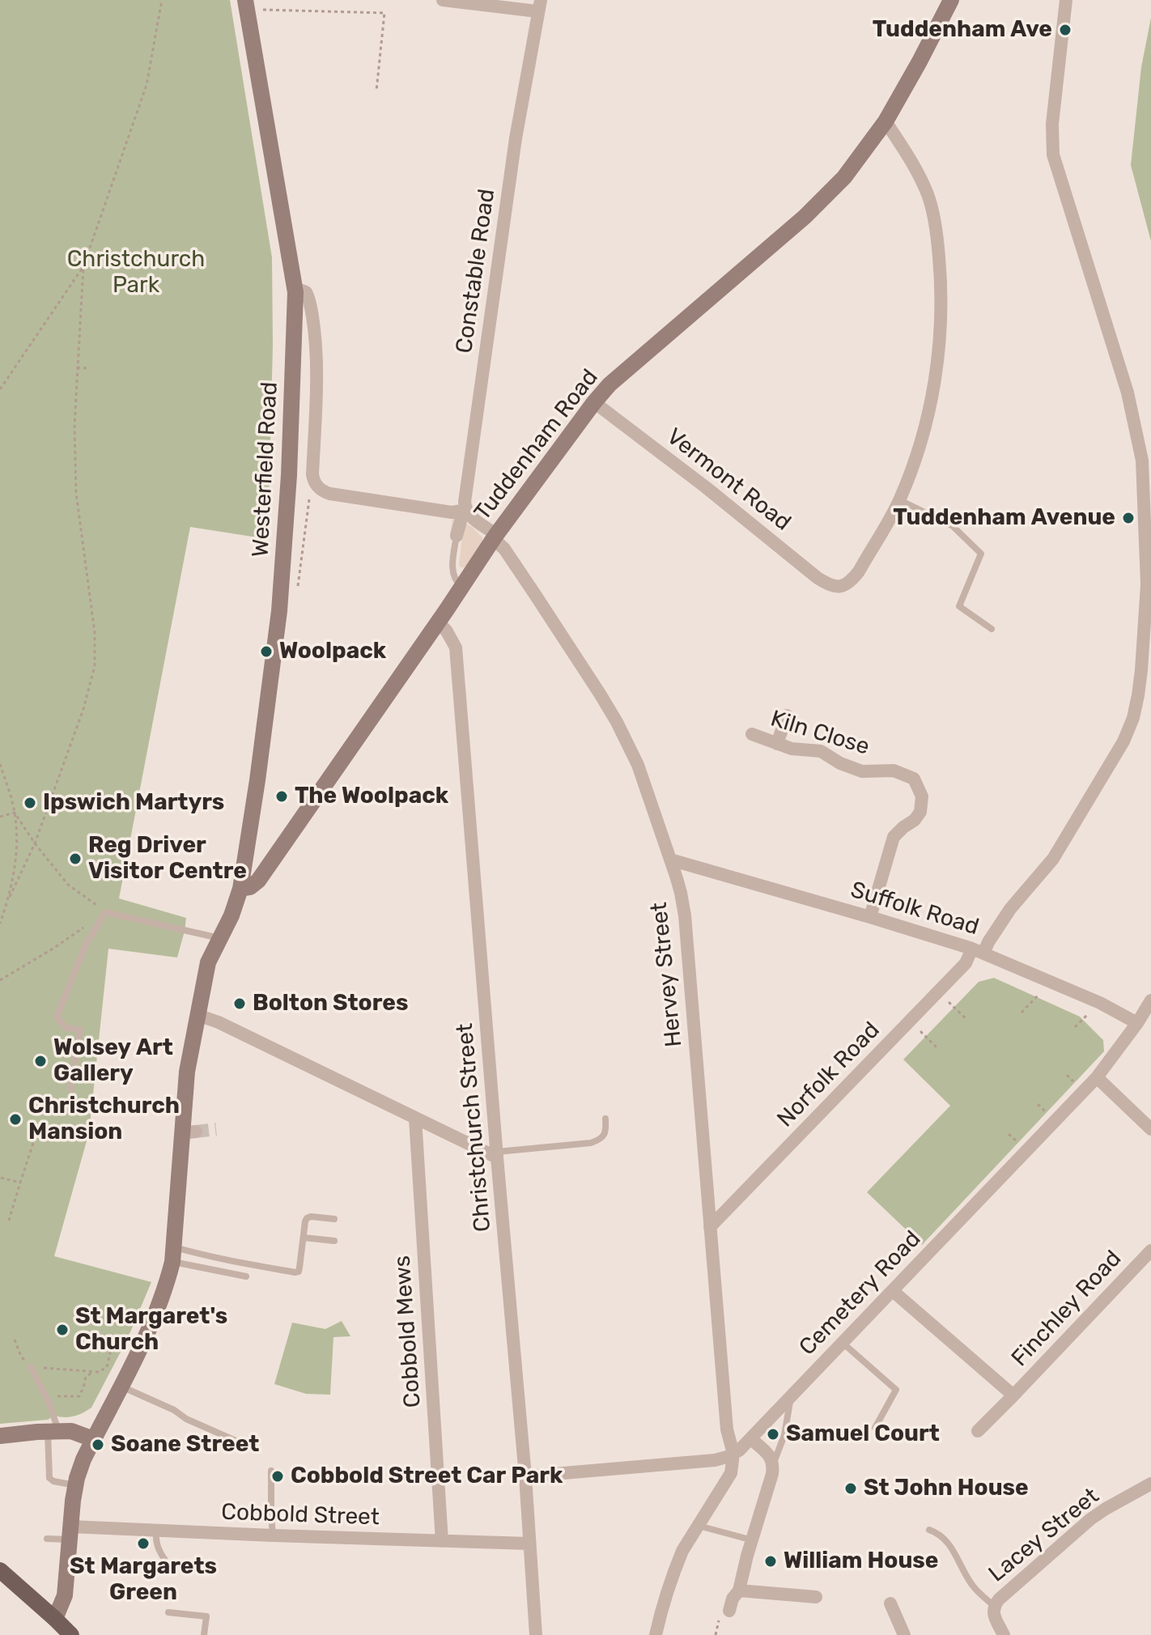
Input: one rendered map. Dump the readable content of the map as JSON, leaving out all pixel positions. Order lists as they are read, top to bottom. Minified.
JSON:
{"streets":{"main road":["Tuddenham Road","Westerfield Road"],"street":["Constable Road","Vermont Road","Kiln Close","Suffolk Road","Hervey Street","Norfolk Road","Christchurch Street","Cemetery Road","Finchley Road","Cobbold Mews","Cobbold Street","Lacey Street"]},"crossings":[["Tuddenham Road","Westerfield Road"],["Tuddenham Road","Vermont Road"],["Tuddenham Road","Hervey Street"],["Tuddenham Road","Christchurch Street"],["Westerfield Road","Cobbold Street"],["Kiln Close","Suffolk Road"],["Suffolk Road","Hervey Street"],["Suffolk Road","Norfolk Road"],["Suffolk Road","Cemetery Road"],["Hervey Street","Norfolk Road"],["Hervey Street","Cemetery Road"],["Christchurch Street","Cemetery Road"],["Christchurch Street","Cobbold Street"],["Cemetery Road","Finchley Road"],["Cobbold Mews","Cobbold Street"]],"parks":["Christchurch Park"],"places":["Tuddenham Ave","Tuddenham Avenue","Woolpack","The Woolpack","Ipswich Martyrs","Reg Driver Visitor Centre","Bolton Stores","Wolsey Art Gallery","Christchurch Mansion","St Margaret's Church","Samuel Court","Soane Street","Cobbold Street Car Park","St John House","St Margarets Green","William House"]}
